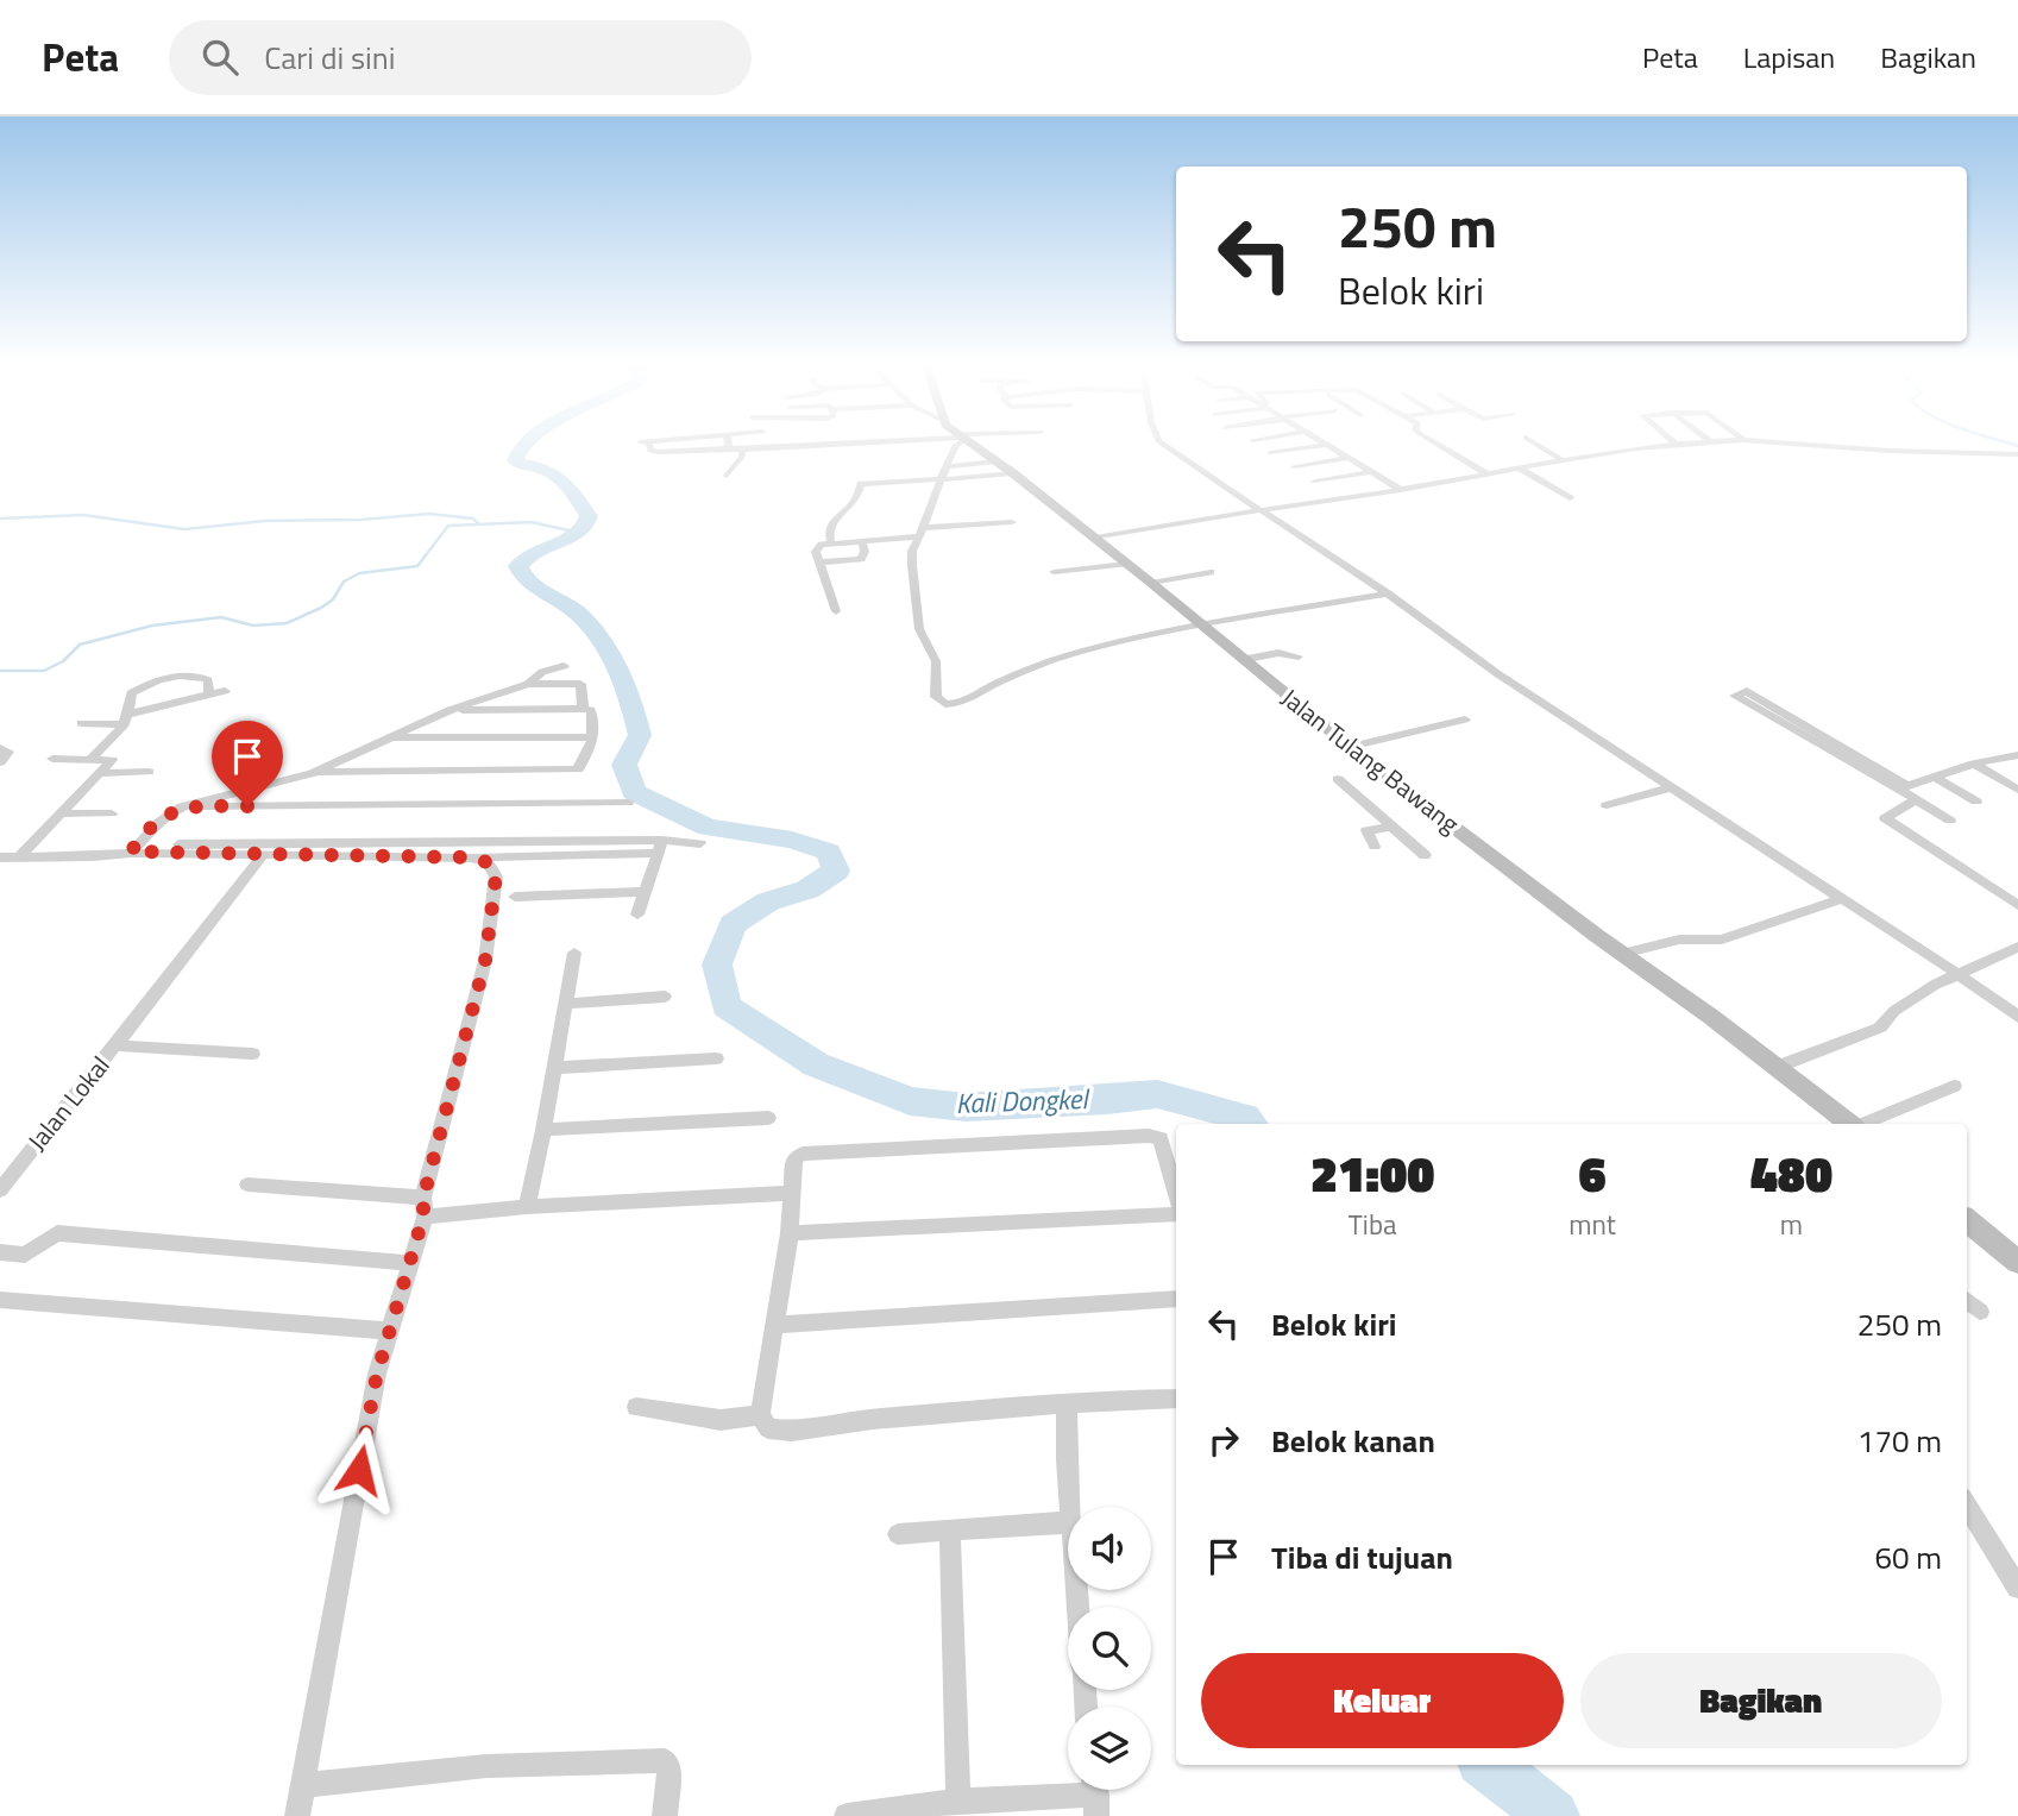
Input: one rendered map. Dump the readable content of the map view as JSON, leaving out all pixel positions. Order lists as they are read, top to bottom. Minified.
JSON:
{"streets":{"street":["Jalan Tulang Bawang","Jalan Lokal"]},"water":["Kali Dongkel"],"page":{"header":"Peta","search":"Cari di sini","nav":["Peta","Lapisan","Bagikan"],"turn":["250 m","Belok kiri"],"eta":["21:00","Tiba","6","mnt","480","m"],"list":[{"name":"Belok kiri","value":"250 m"},{"name":"Belok kanan","value":"170 m"},{"name":"Tiba di tujuan","value":"60 m"}],"buttons":["Keluar","Bagikan"]}}
